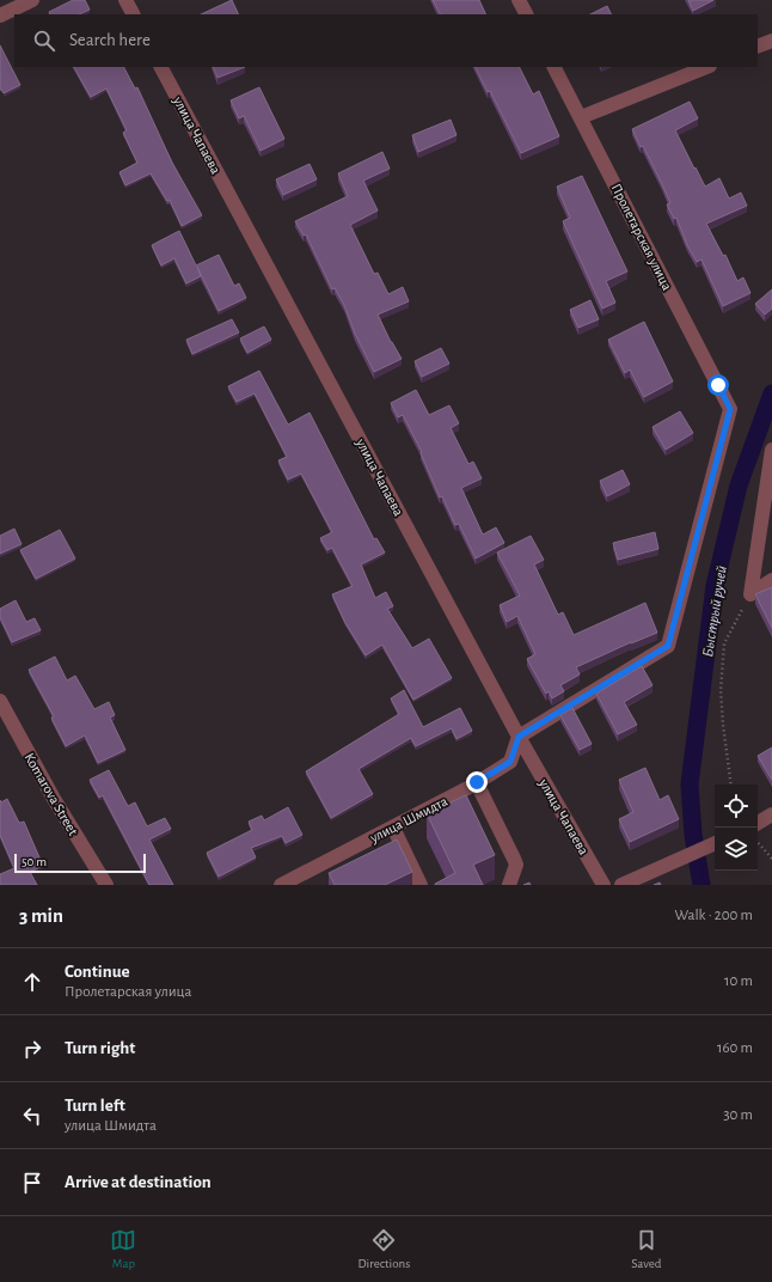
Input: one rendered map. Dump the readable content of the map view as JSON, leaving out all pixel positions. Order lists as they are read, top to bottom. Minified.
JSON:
{"streets":{"street":["улица Чапаева","Пролетарская улица","Komarova Street","улица Шмидта"]},"crossings":[["улица Чапаева","Пролетарская улица"],["улица Чапаева","улица Шмидта"],["Пролетарская улица","улица Шмидта"]],"water":["Быстрый ручей"],"scale_bar":"50 m","page":{"search":"Search here","scale":"50 m","heading":["3 min","Walk · 200 m"],"list":[["Continue","Пролетарская улица","10 m"],["Turn right","160 m"],["Turn left","улица Шмидта","30 m"],"Arrive at destination"],"nav":["Map","Directions","Saved"]}}
